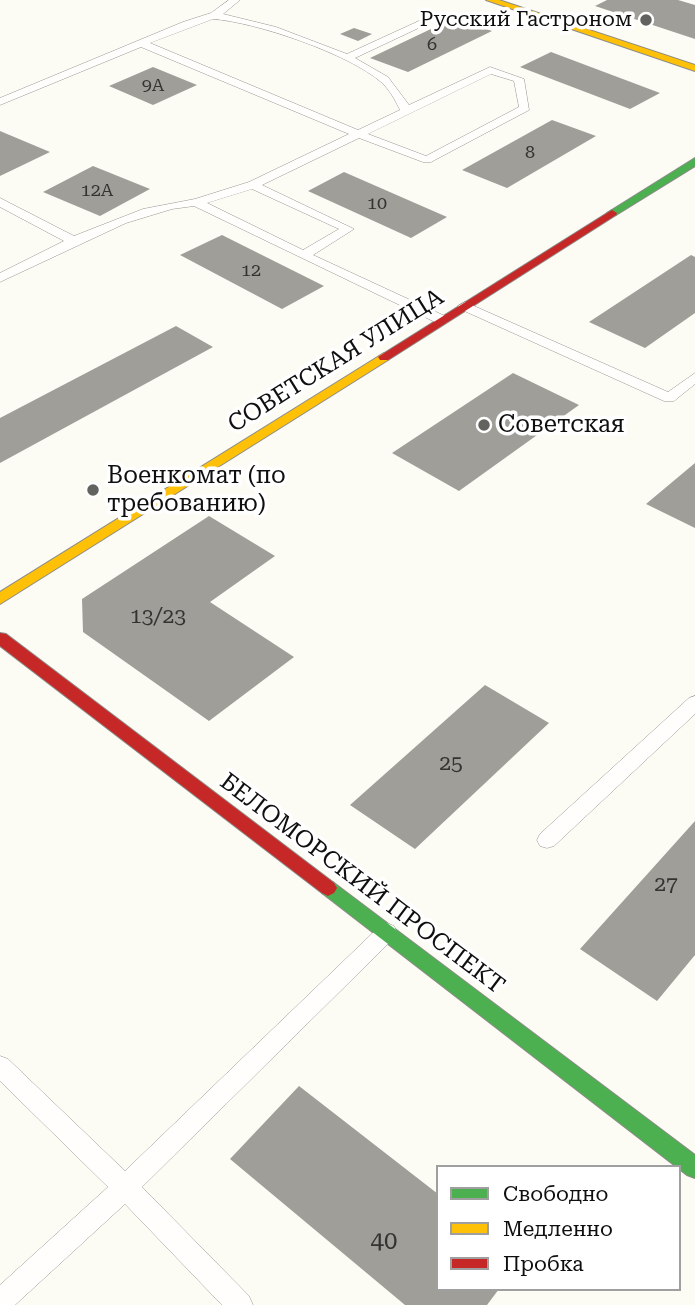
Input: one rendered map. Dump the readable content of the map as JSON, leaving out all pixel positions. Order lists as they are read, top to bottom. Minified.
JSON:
{"streets":{"street":["СОВЕТСКАЯ УЛИЦА","БЕЛОМОРСКИЙ ПРОСПЕКТ"]},"places":["Русский Гастроном","Советская","Военкомат (по требованию)"],"house_numbers":["6","9А","8","12А","10","12","13/23","25","27","40"],"legend":["Свободно","Медленно","Пробка"]}
